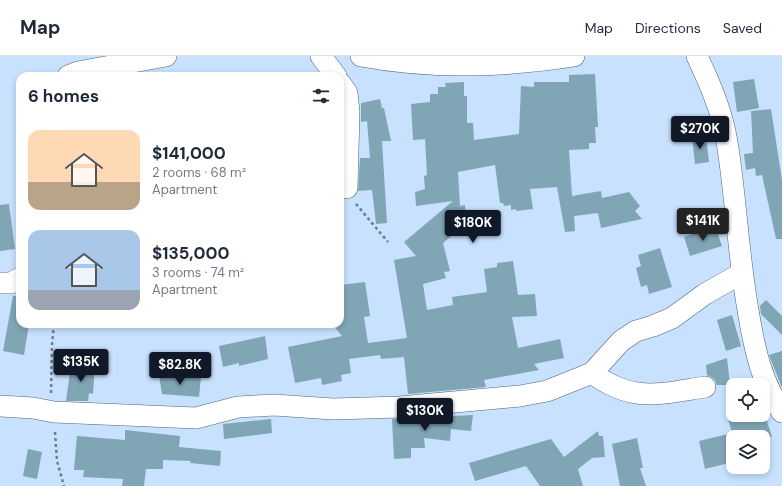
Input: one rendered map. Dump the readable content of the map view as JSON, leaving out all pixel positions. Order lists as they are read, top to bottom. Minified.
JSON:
{"page":{"header":"Map","nav":["Map","Directions","Saved"],"heading":"6 homes","price":["$270K","$141K","$180K","$135K","$82.8K","$130K"],"list":[{"name":"$141,000","note":"2 rooms · 68 m² · Apartment"},{"name":"$135,000","note":"3 rooms · 74 m² · Apartment"}]}}
